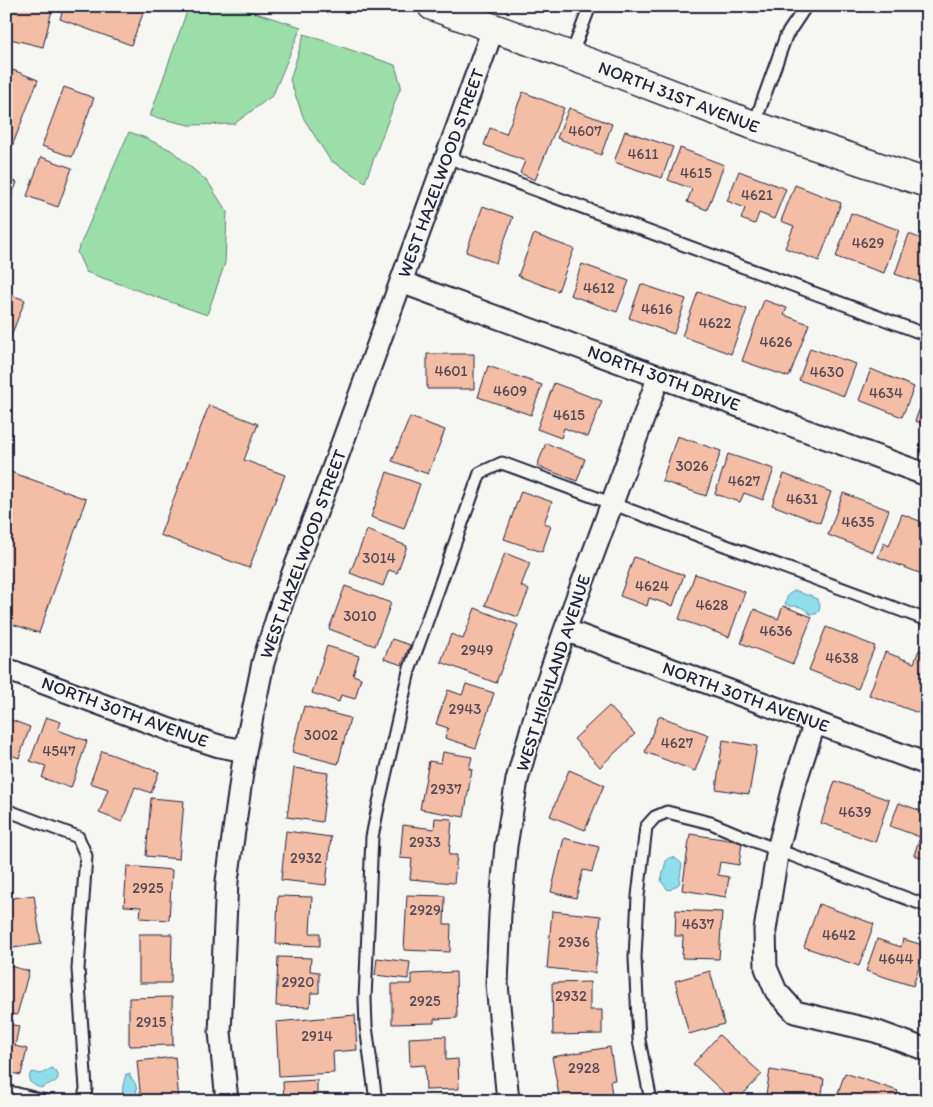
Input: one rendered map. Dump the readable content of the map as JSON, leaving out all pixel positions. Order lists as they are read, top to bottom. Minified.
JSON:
{"streets":{"street":["NORTH 31ST AVENUE","WEST HAZELWOOD STREET","NORTH 30TH DRIVE","WEST HIGHLAND AVENUE","NORTH 30TH AVENUE"]},"crossings":[["NORTH 31ST AVENUE","WEST HAZELWOOD STREET"],["WEST HAZELWOOD STREET","NORTH 30TH DRIVE"],["WEST HAZELWOOD STREET","NORTH 30TH AVENUE"],["NORTH 30TH DRIVE","WEST HIGHLAND AVENUE"],["WEST HIGHLAND AVENUE","NORTH 30TH AVENUE"]],"house_numbers":["4607","4611","4615","4621","4629","4612","4616","4622","4626","4601","4630","4609","4634","4615","3026","4627","4631","4635","3014","4624","4628","3010","4636","2949","4638","2943","3002","4627","4547","2937","4639","2933","2932","2925","2929","4637","4642","2936","4644","2920","2932","2925","2915","2914","2928"]}
